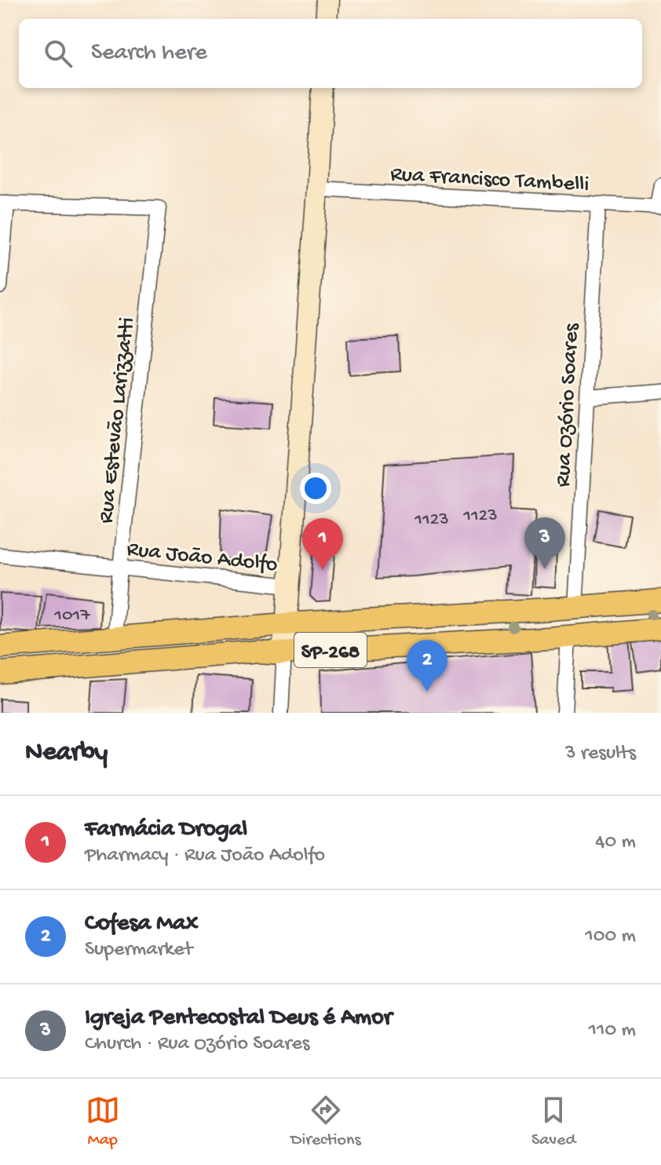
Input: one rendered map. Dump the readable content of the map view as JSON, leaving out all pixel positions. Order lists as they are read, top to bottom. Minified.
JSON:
{"streets":{"main road":["SP-268"],"street":["Rua Francisco Tambelli","Rua Ozório Soares","Rua Estevão Larizzatti","Rua João Adolfo"]},"crossings":[["Rua Francisco Tambelli","Rua Ozório Soares"],["Rua Ozório Soares","SP-268"],["Rua Estevão Larizzatti","Rua João Adolfo"],["Rua Estevão Larizzatti","SP-268"]],"house_numbers":["1123","1123","1017"],"page":{"search":"Search here","pins":["3","1","2"],"heading":["Nearby","3 results"],"list":[{"mark":"1","name":"Farmácia Drogal","note":"Pharmacy · Rua João Adolfo","value":"40 m"},{"mark":"2","name":"Cofesa Max","note":"Supermarket","value":"100 m"},{"mark":"3","name":"Igreja Pentecostal Deus é Amor","note":"Church · Rua Ozório Soares","value":"110 m"}],"nav":["Map","Directions","Saved"]}}
